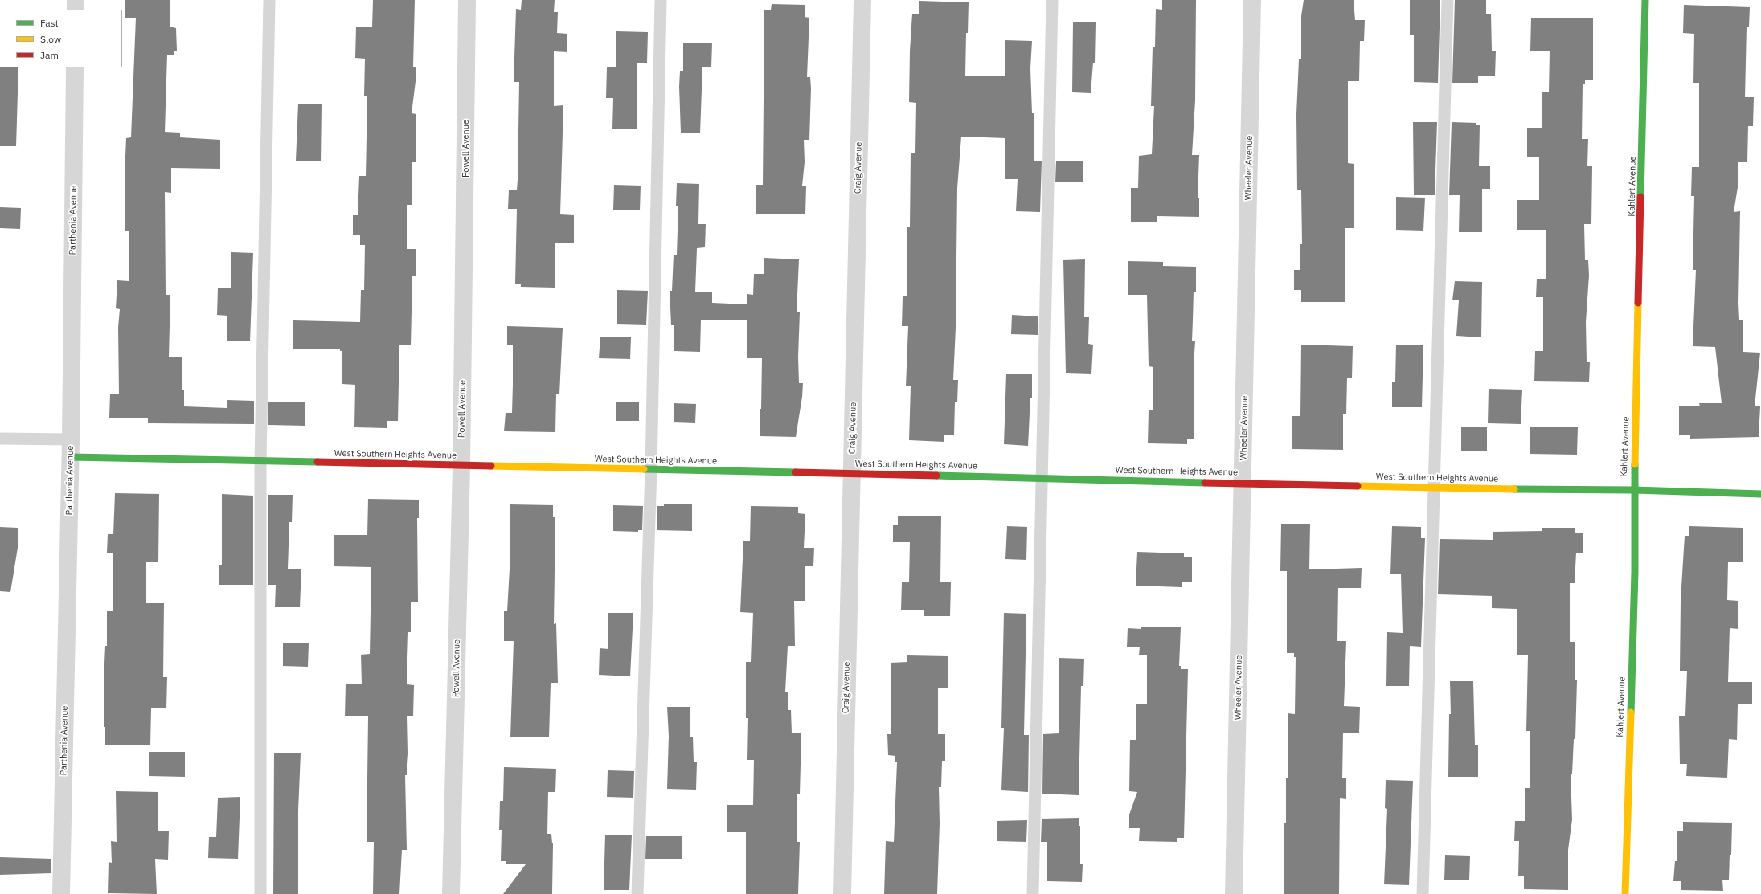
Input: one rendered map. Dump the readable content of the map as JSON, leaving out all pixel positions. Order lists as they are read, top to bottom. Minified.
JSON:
{"streets":{"street":["Powell Avenue","Craig Avenue","Wheeler Avenue","Kahlert Avenue","Parthenia Avenue","West Southern Heights Avenue"]},"crossings":[["Powell Avenue","West Southern Heights Avenue"],["Craig Avenue","West Southern Heights Avenue"],["Wheeler Avenue","West Southern Heights Avenue"],["Kahlert Avenue","West Southern Heights Avenue"],["Parthenia Avenue","West Southern Heights Avenue"]],"legend":["Fast","Slow","Jam"]}
